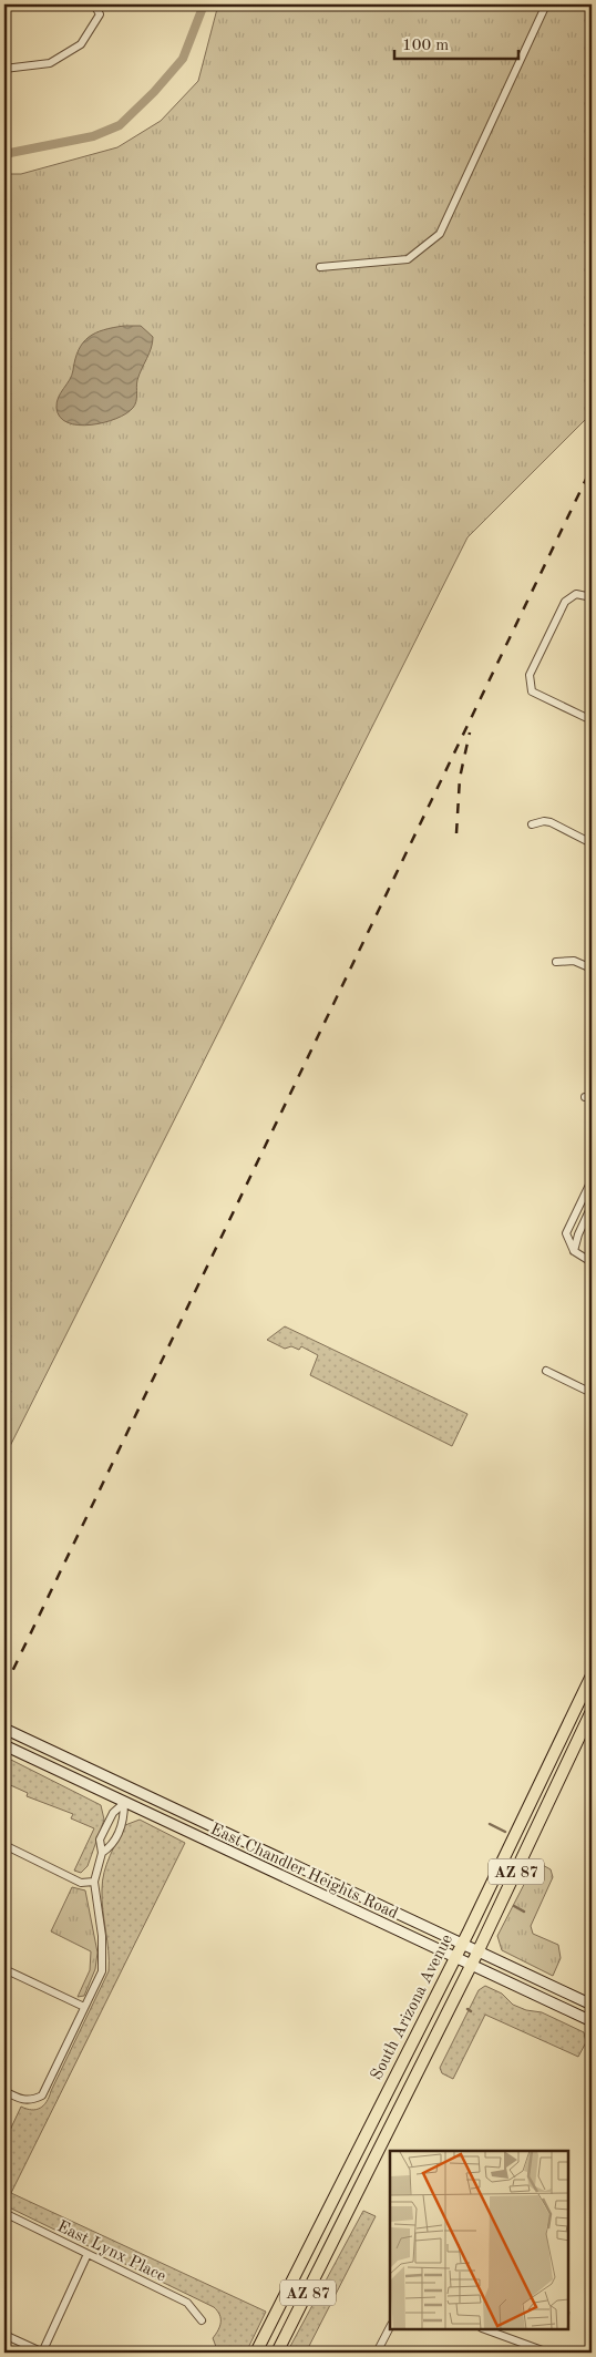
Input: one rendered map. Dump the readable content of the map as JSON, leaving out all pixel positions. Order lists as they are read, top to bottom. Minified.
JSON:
{"streets":{"main road":["East Chandler Heights Road","AZ 87","South Arizona Avenue"],"street":["East Lynx Place"]},"crossings":[["East Chandler Heights Road","South Arizona Avenue"]],"scale_bar":"100 m"}
